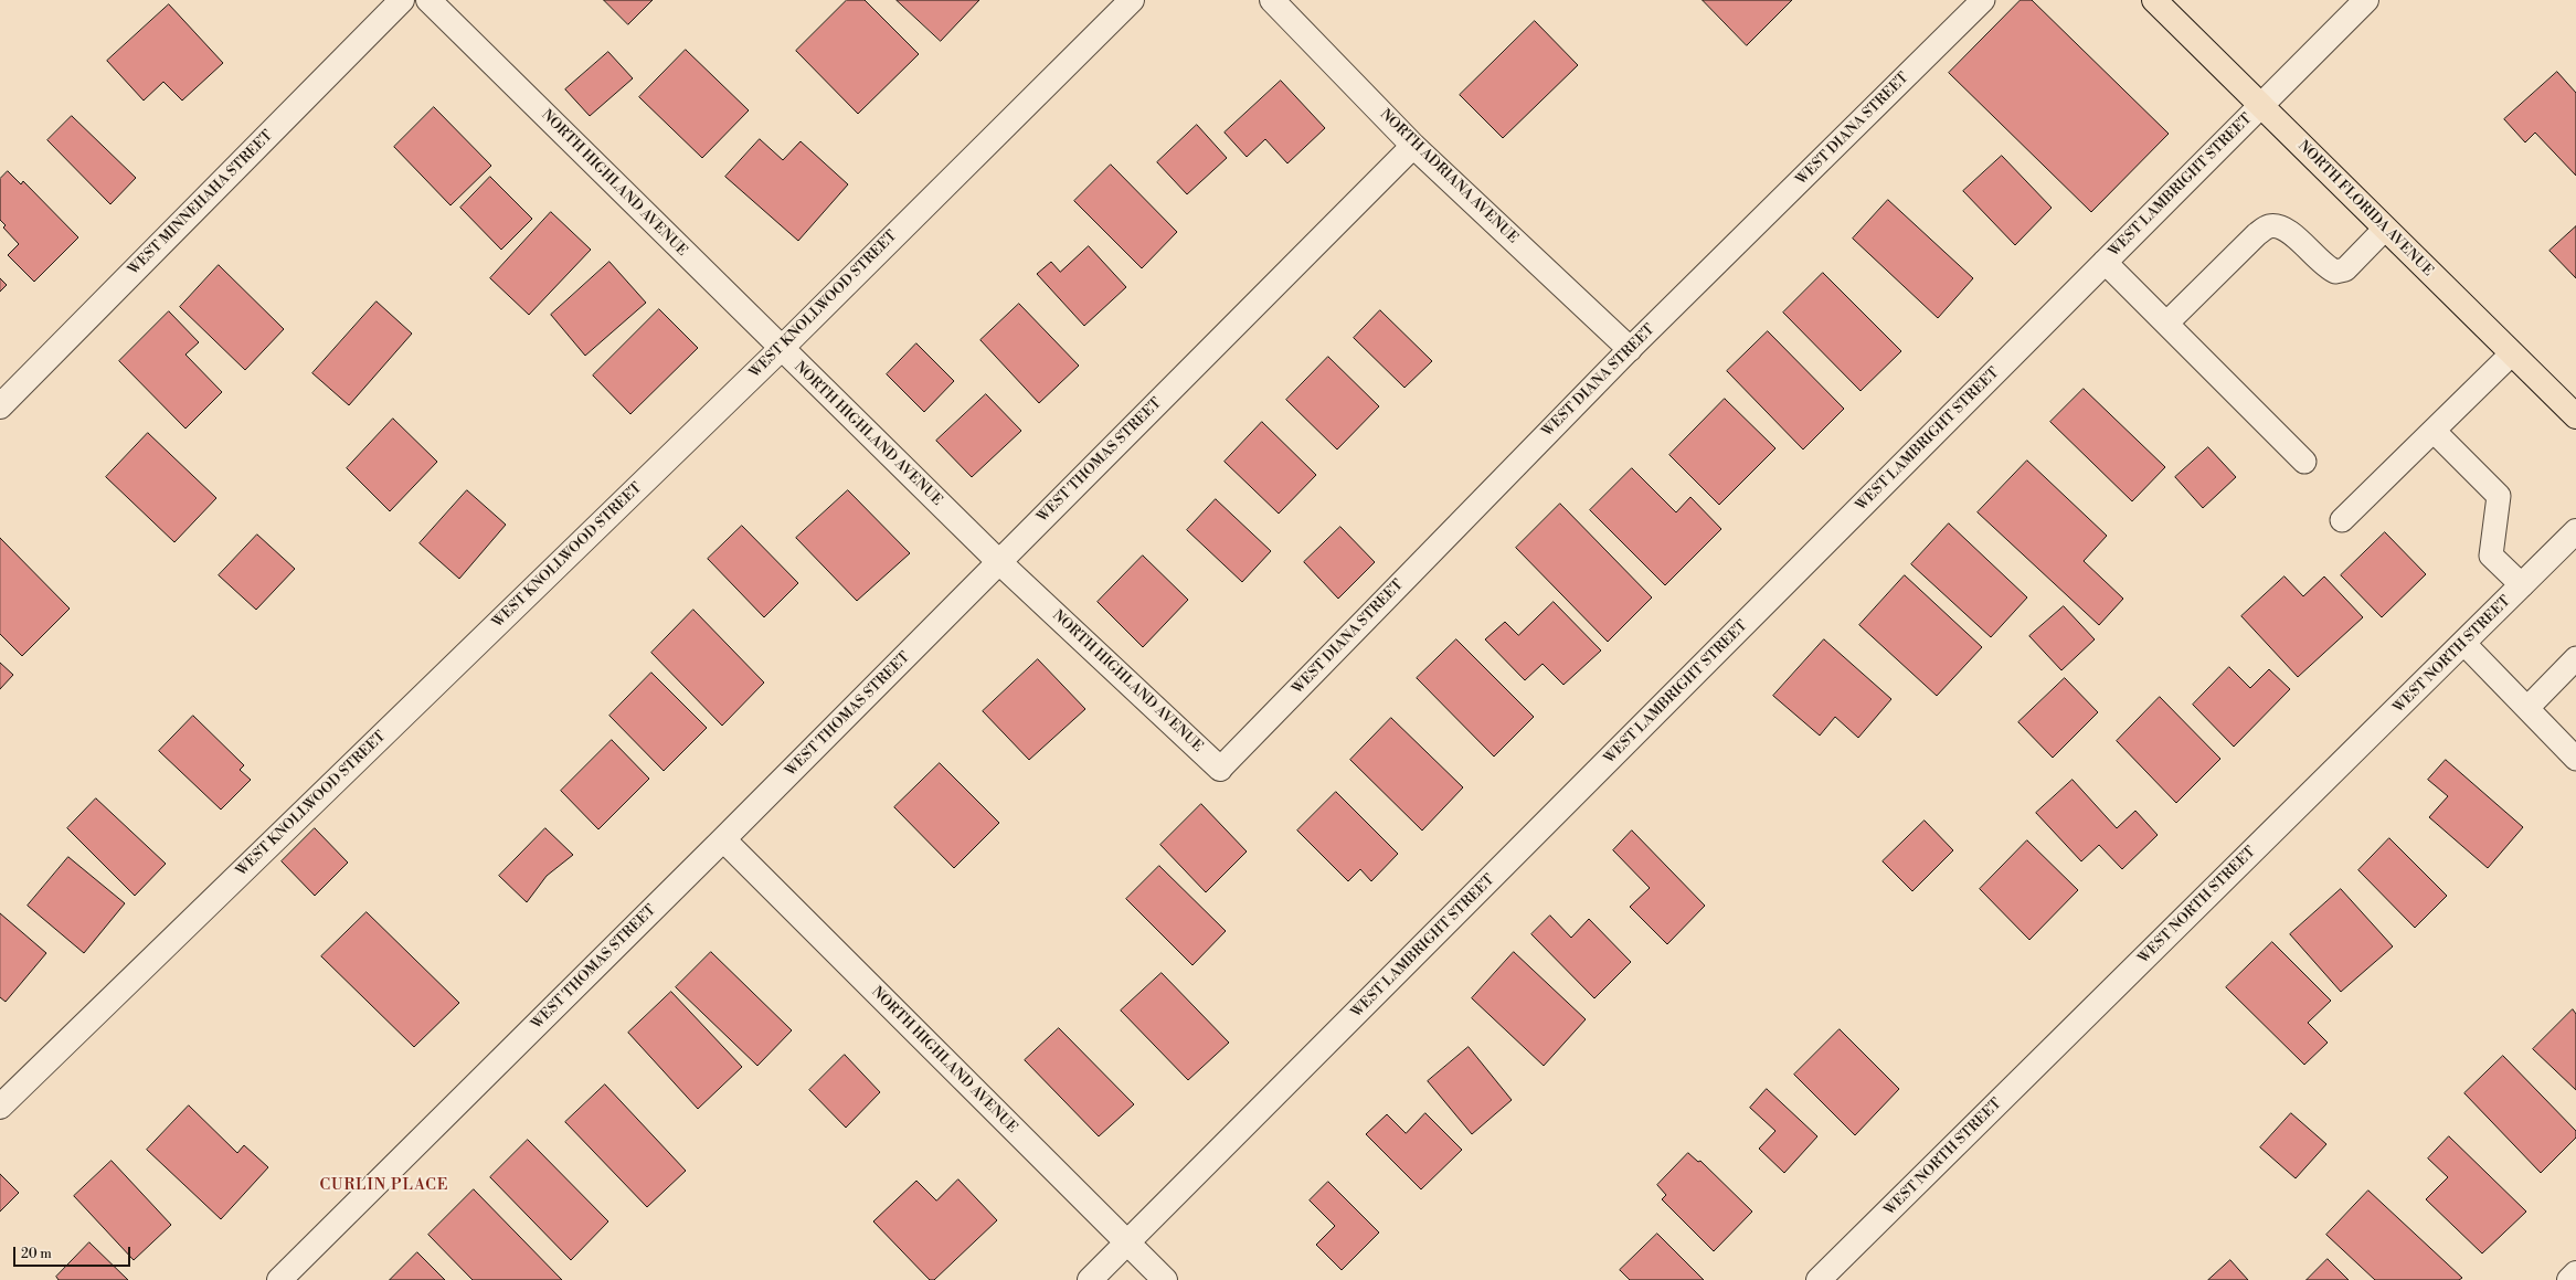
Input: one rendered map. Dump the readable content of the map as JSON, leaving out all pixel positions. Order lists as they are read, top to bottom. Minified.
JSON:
{"streets":{"main road":["NORTH FLORIDA AVENUE"],"street":["NORTH ADRIANA AVENUE","NORTH HIGHLAND AVENUE","WEST LAMBRIGHT STREET","WEST MINNEHAHA STREET","WEST KNOLLWOOD STREET","WEST THOMAS STREET","WEST NORTH STREET"],"lane":["WEST DIANA STREET"]},"crossings":[["WEST DIANA STREET","NORTH ADRIANA AVENUE"],["WEST DIANA STREET","NORTH HIGHLAND AVENUE"],["NORTH ADRIANA AVENUE","WEST THOMAS STREET"],["NORTH HIGHLAND AVENUE","WEST LAMBRIGHT STREET"],["NORTH HIGHLAND AVENUE","WEST KNOLLWOOD STREET"],["NORTH HIGHLAND AVENUE","WEST THOMAS STREET"],["WEST LAMBRIGHT STREET","NORTH FLORIDA AVENUE"]],"districts":["CURLIN PLACE"],"scale_bar":"20 m"}
